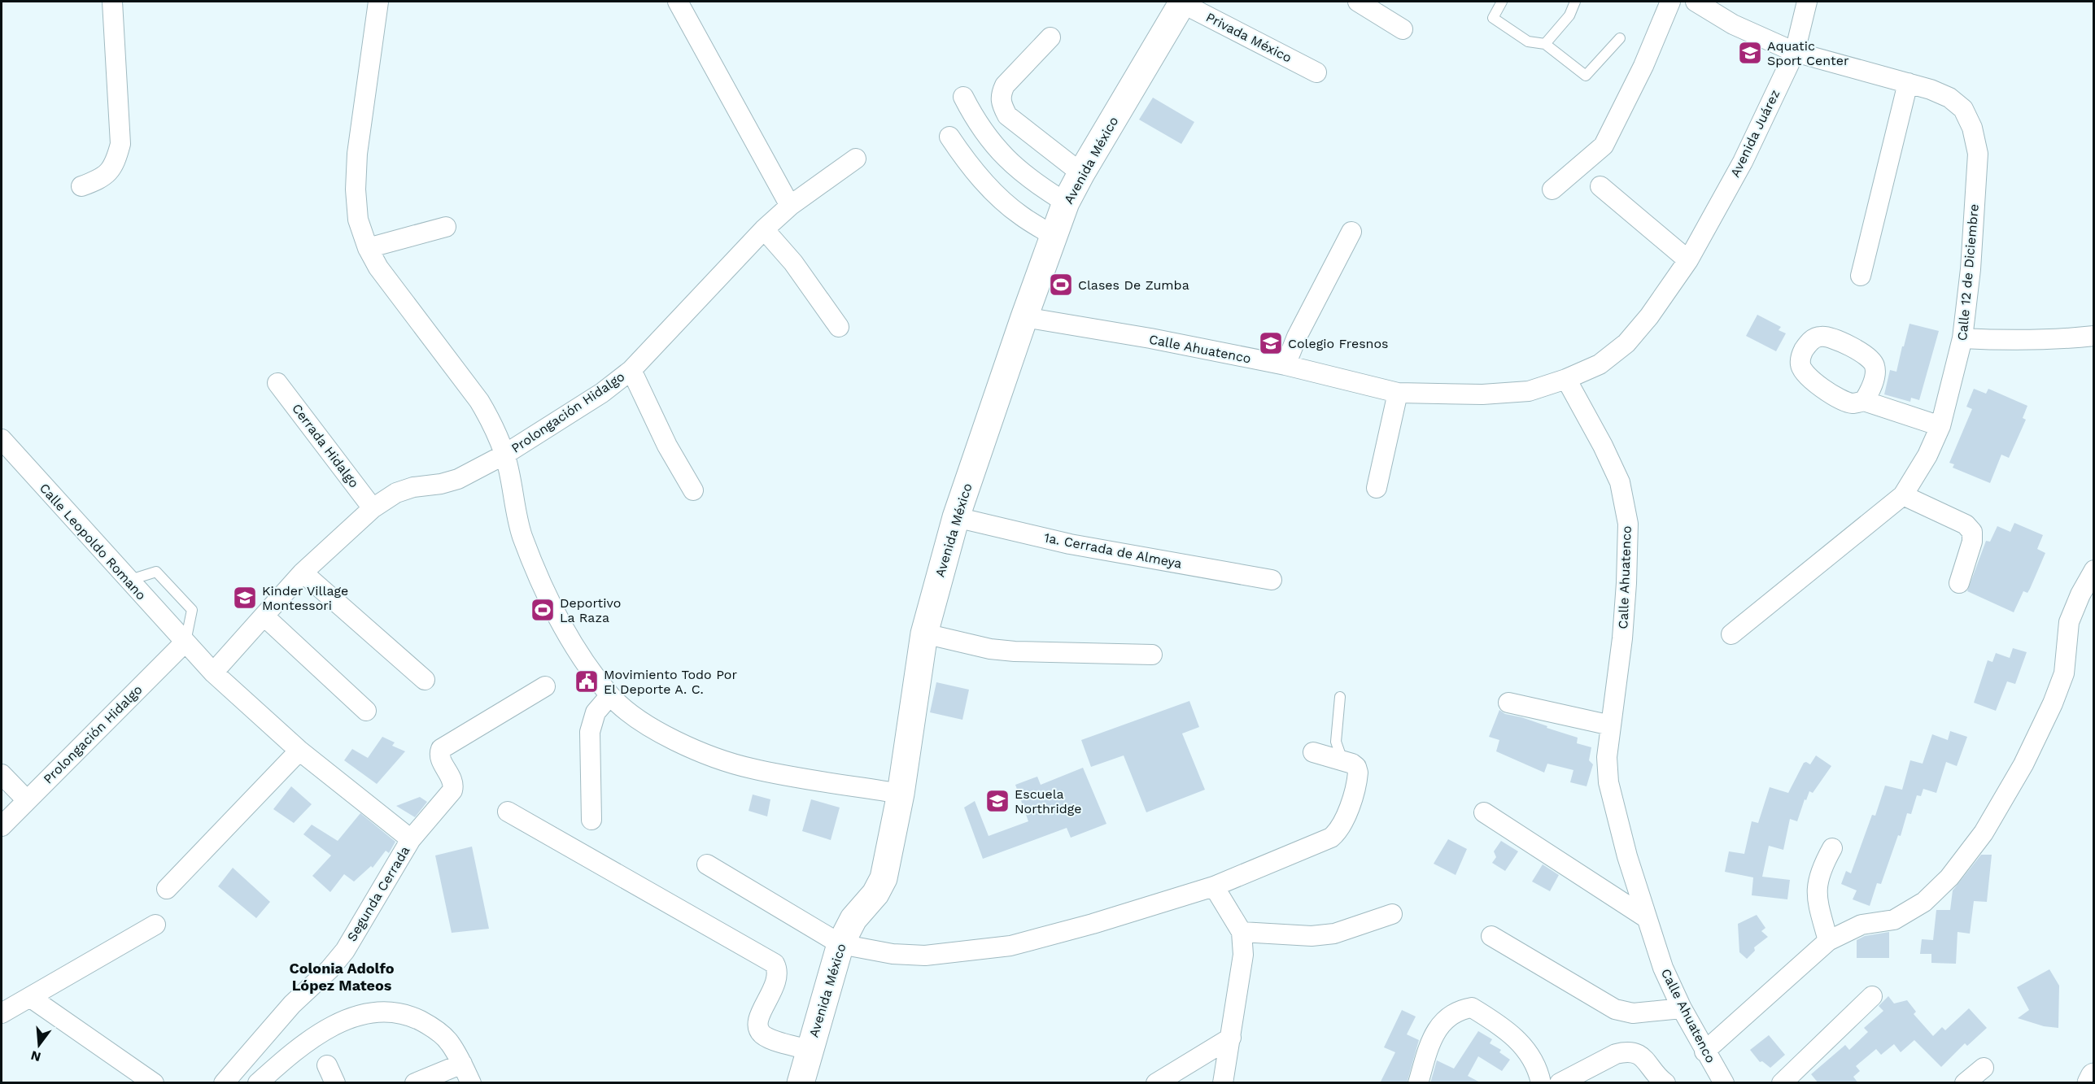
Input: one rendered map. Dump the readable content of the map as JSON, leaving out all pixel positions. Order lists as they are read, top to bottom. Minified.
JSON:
{"streets":{"main road":["Avenida México"],"street":["Privada México","Avenida Juárez","Calle 12 de Diciembre","Calle Ahuatenco","Prolongación Hidalgo","Cerrada Hidalgo","Calle Leopoldo Romano","1a. Cerrada de Almeya","Segunda Cerrada"]},"crossings":[["Privada México","Avenida México"],["Avenida Juárez","Calle 12 de Diciembre"],["Avenida Juárez","Calle Ahuatenco"],["Avenida México","Calle Ahuatenco"],["Avenida México","1a. Cerrada de Almeya"],["Prolongación Hidalgo","Cerrada Hidalgo"],["Prolongación Hidalgo","Calle Leopoldo Romano"],["Prolongación Hidalgo","Segunda Cerrada"],["Calle Leopoldo Romano","Segunda Cerrada"]],"districts":["Colonia Adolfo López Mateos"],"places":{"school or university":["Aquatic Sport Center","Colegio Fresnos","Kinder Village Montessori","Escuela Northridge"],"sports":["Clases De Zumba","Deportivo La Raza"],"public building":["Movimiento Todo Por El Deporte A. C."]},"north":"bottom"}
